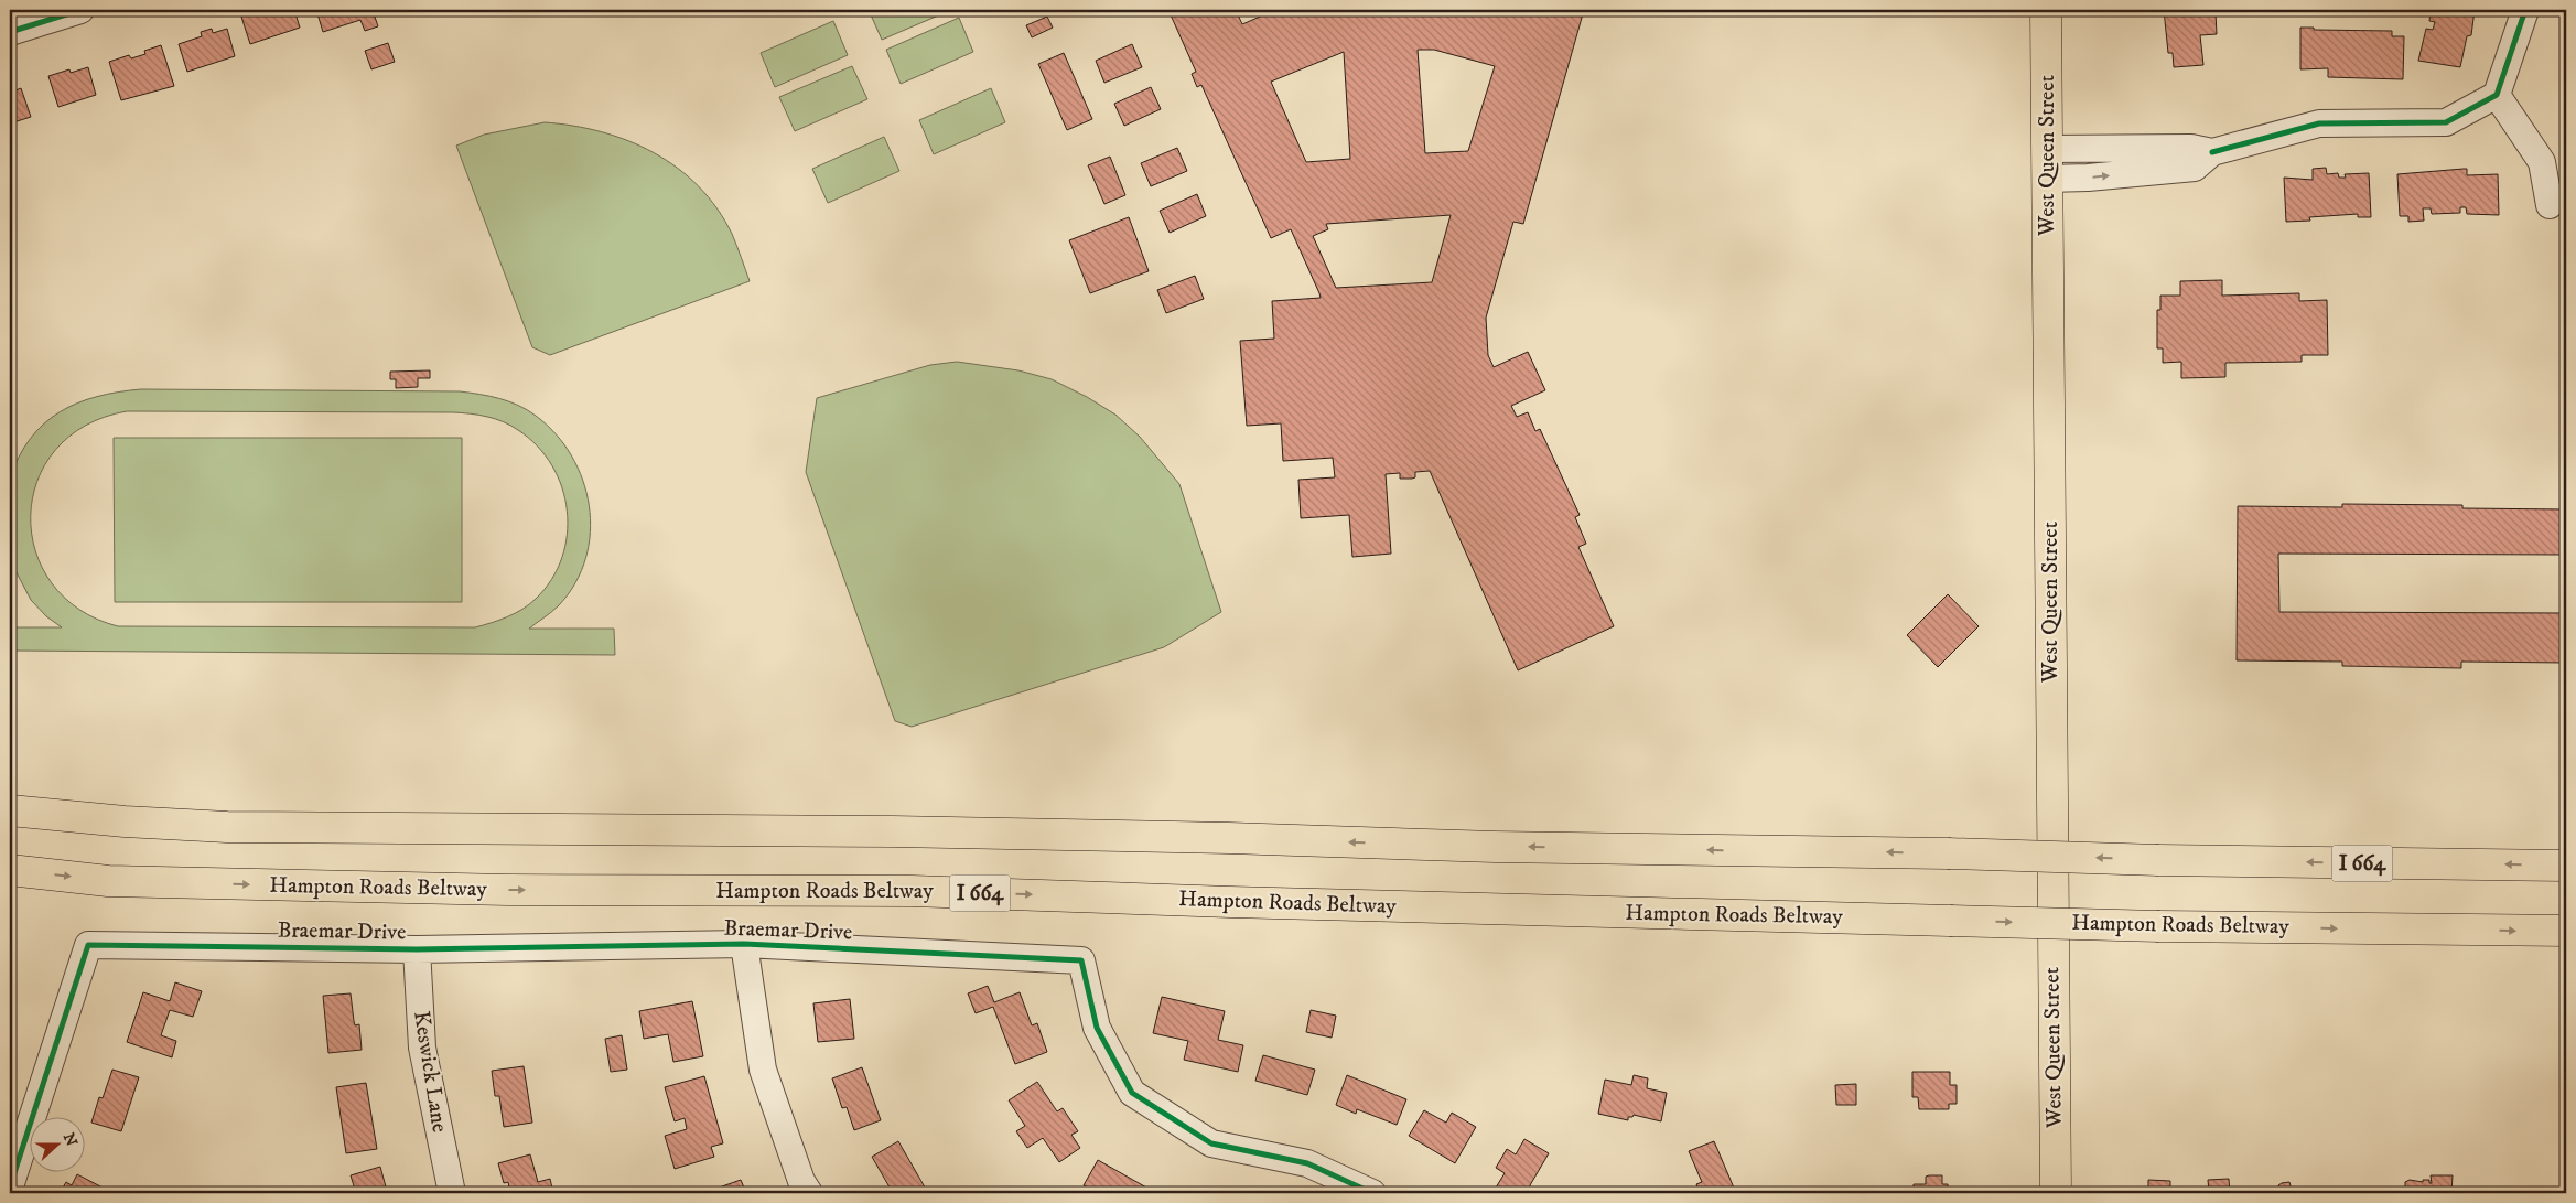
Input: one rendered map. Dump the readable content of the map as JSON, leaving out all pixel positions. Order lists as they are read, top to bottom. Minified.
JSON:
{"streets":{"main road":["West Queen Street","I 664","Hampton Roads Beltway"],"street":["Braemar Drive","Keswick Lane"]},"crossings":[["Braemar Drive","Keswick Lane"]],"north":"right"}
